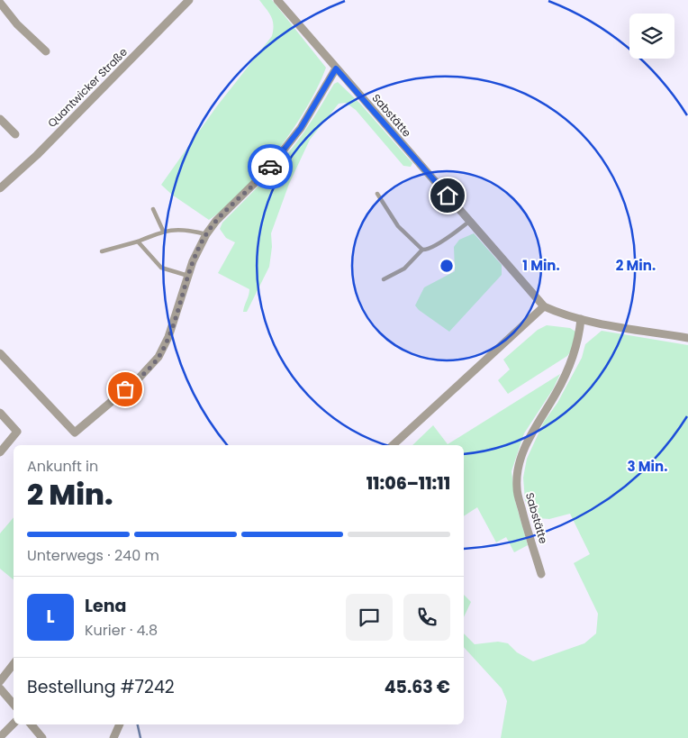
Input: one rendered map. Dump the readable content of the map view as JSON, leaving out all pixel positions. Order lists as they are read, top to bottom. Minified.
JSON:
{"streets":{"street":["Quantwicker Straße","Sabstätte"]},"page":{"heading":["2 Min.","Ankunft in","11:06–11:11"],"panel":["Lena","Kurier · 4.8","Bestellung #7242","45.63 €"],"bar":"Unterwegs · 240 m","round":"L"},"rings":["1 Min.","2 Min.","3 Min."]}
